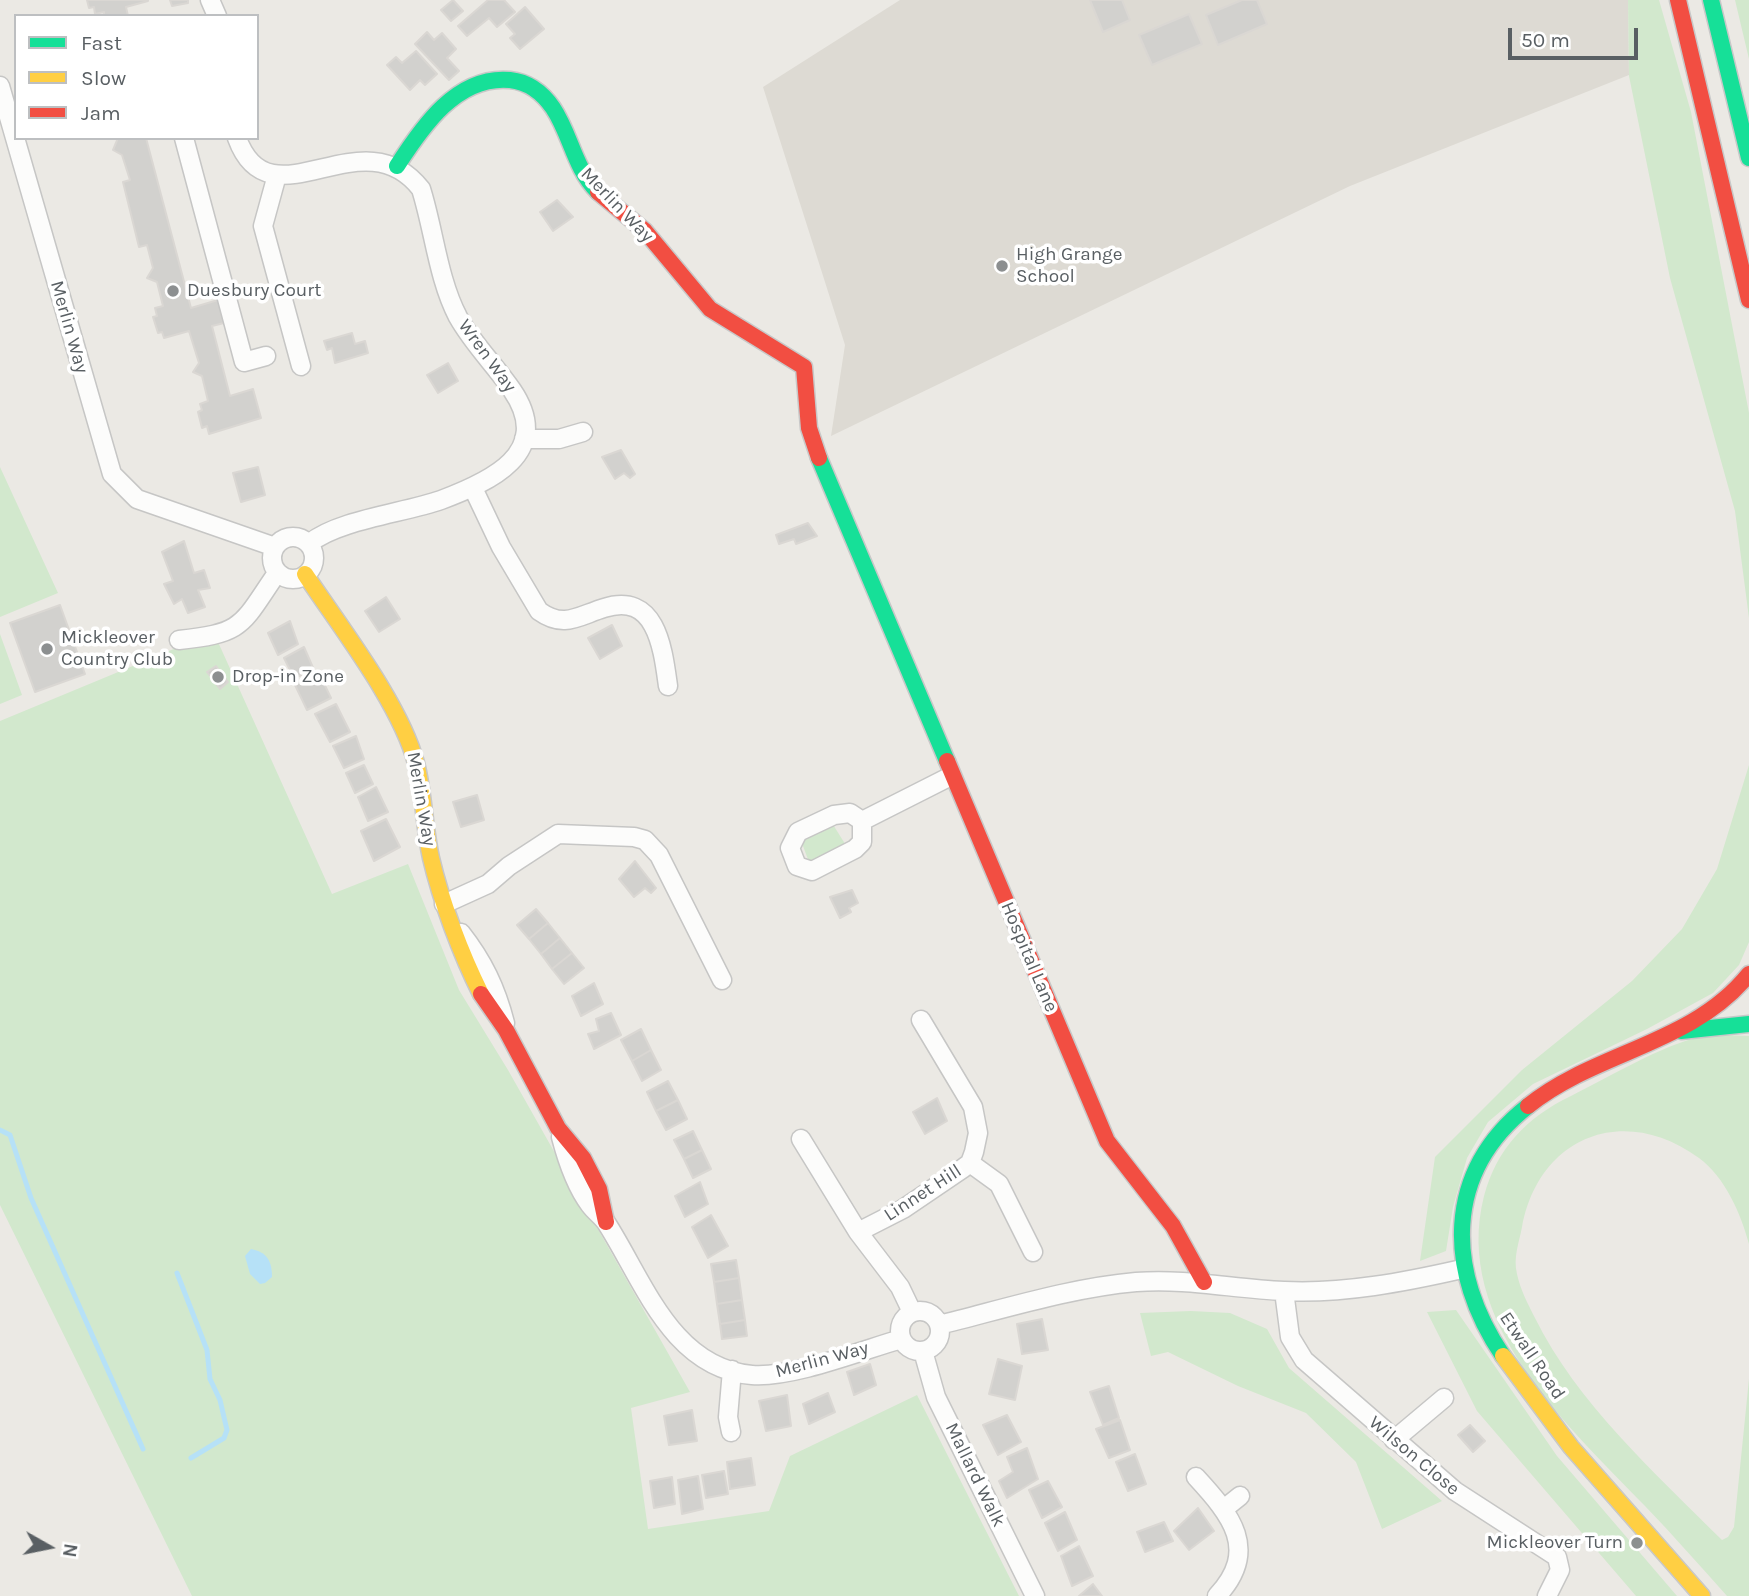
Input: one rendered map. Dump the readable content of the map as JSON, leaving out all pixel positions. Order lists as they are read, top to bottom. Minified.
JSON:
{"streets":{"main road":["Merlin Way","Hospital Lane","Etwall Road"],"street":["Wren Way","Linnet Hill","Wilson Close","Mallard Walk"]},"crossings":[["Merlin Way","Wren Way"],["Merlin Way","Hospital Lane"],["Merlin Way","Mallard Walk"]],"places":["High Grange School","Duesbury Court","Mickleover Country Club","Drop-in Zone","Mickleover Turn"],"legend":["Fast","Slow","Jam"],"scale_bar":"50 m","north":"right"}
